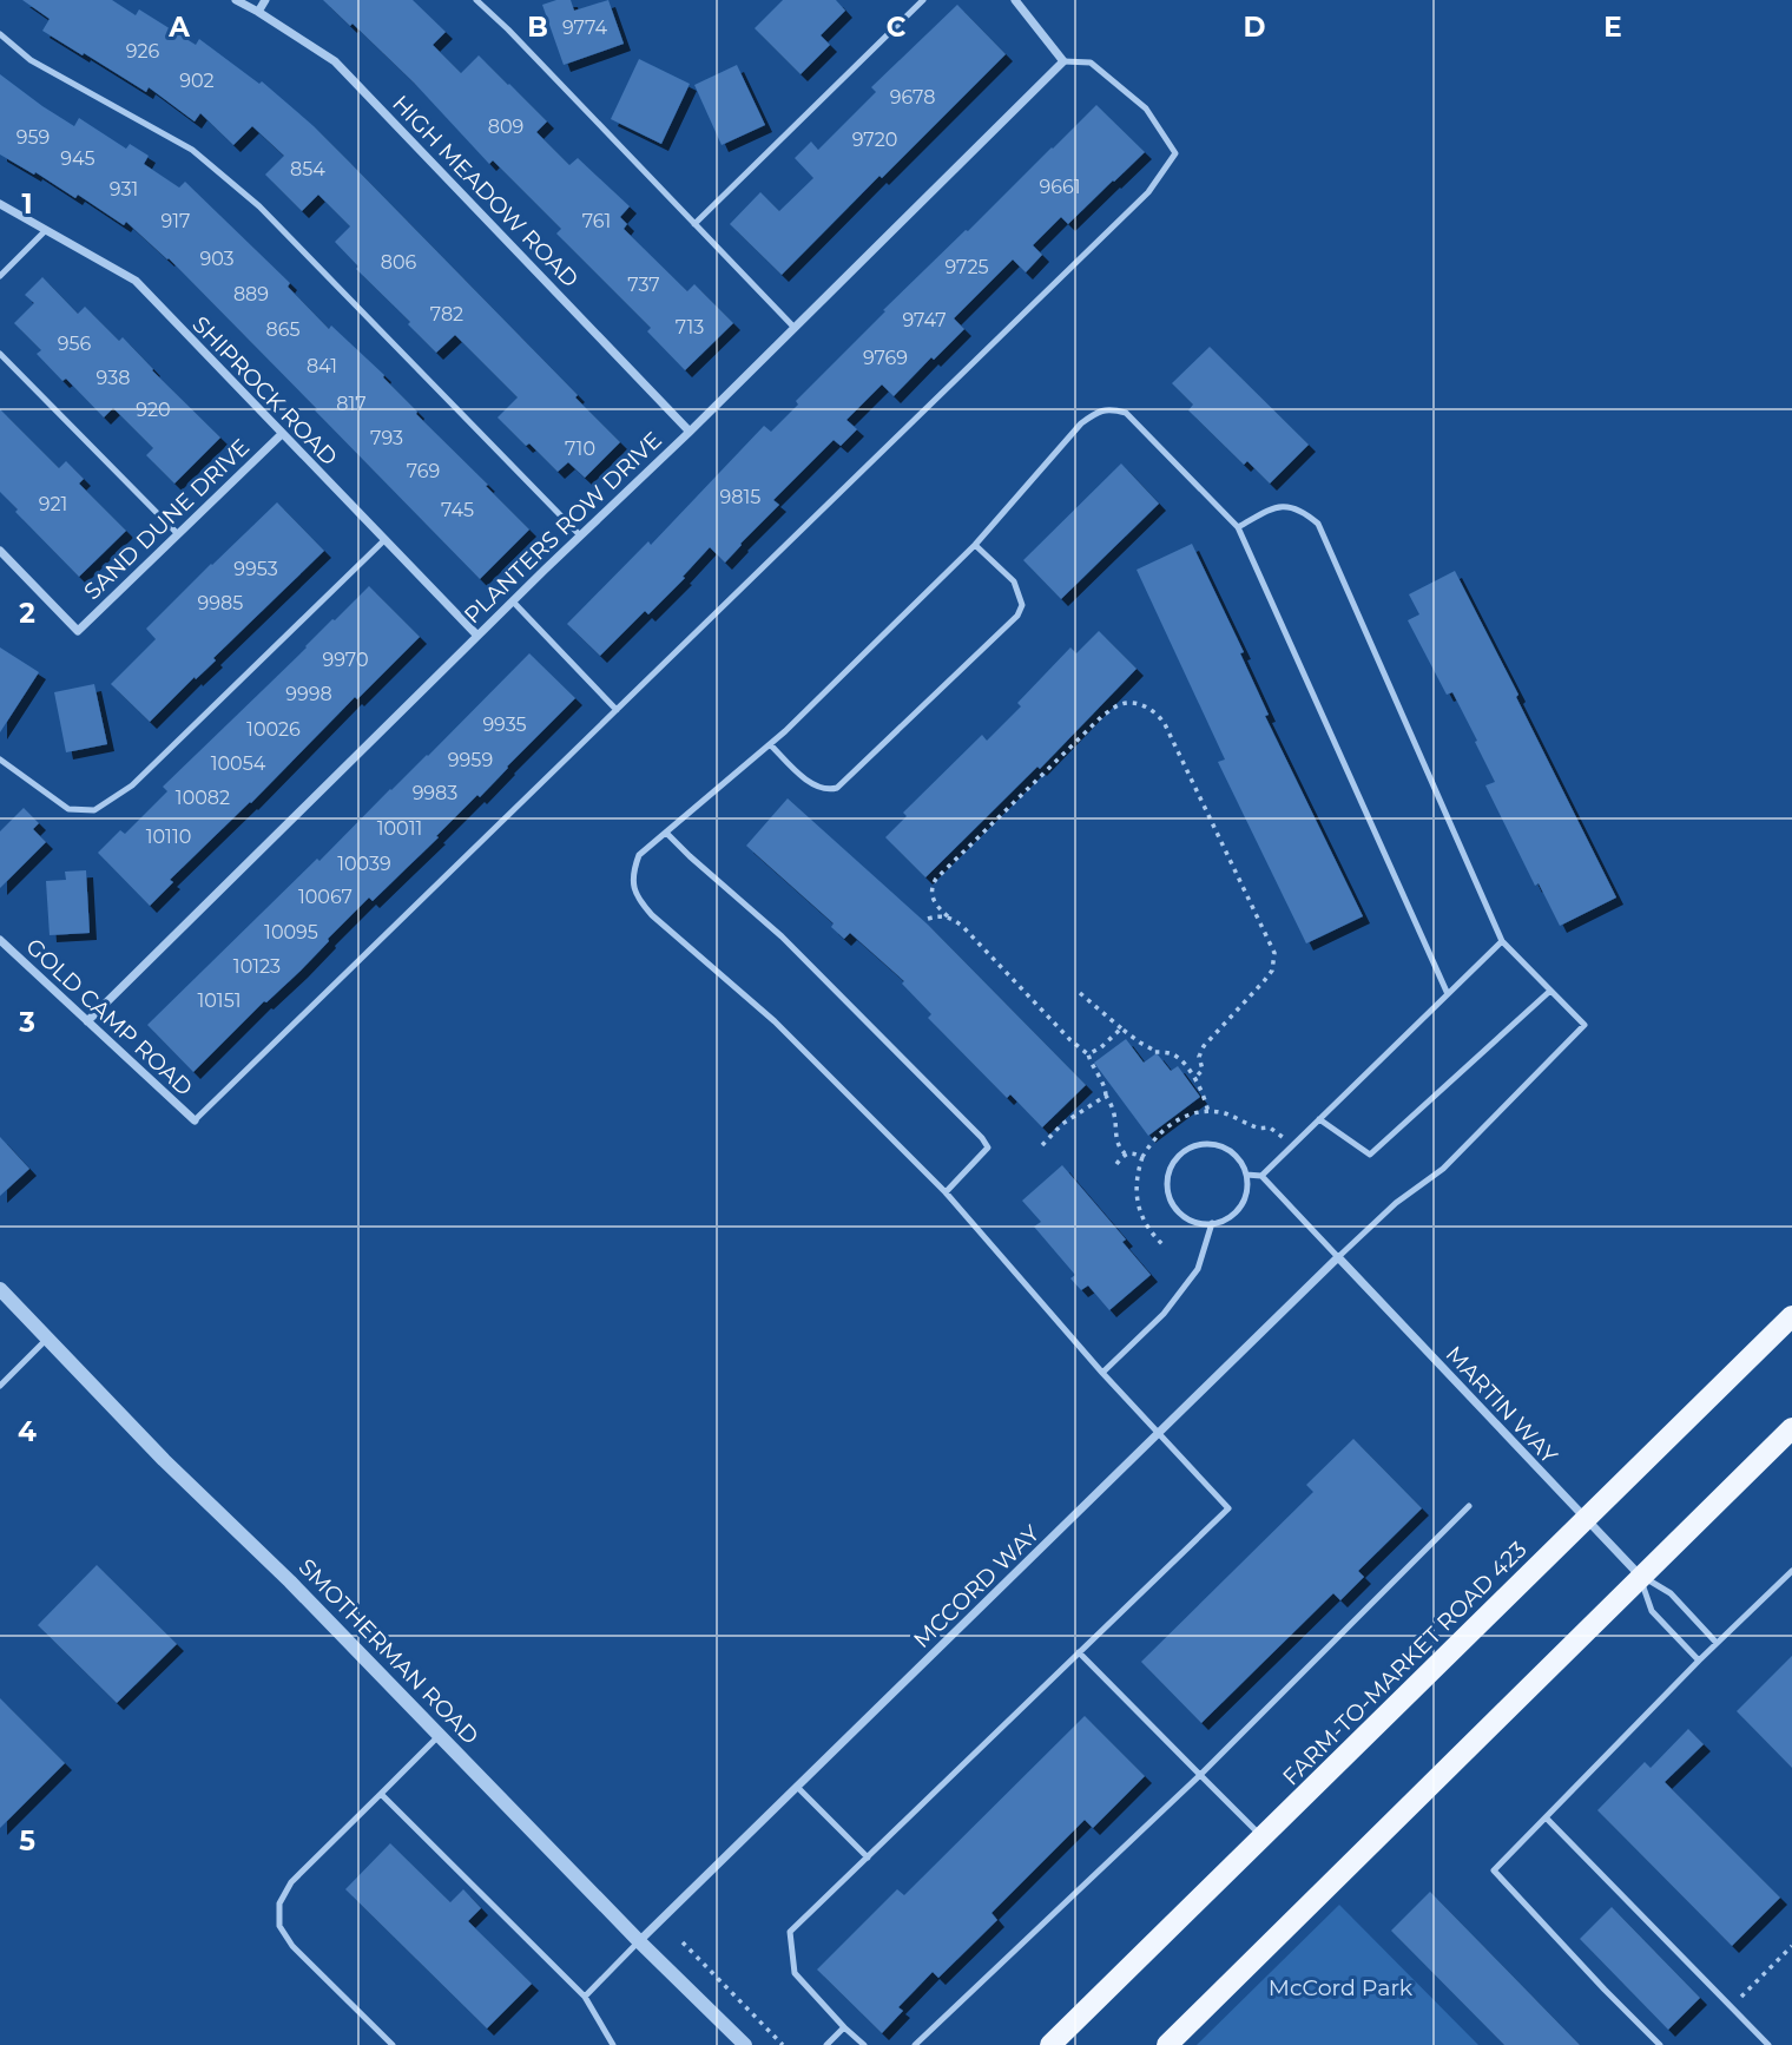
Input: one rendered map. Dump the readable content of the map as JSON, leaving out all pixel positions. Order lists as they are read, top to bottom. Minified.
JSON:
{"streets":{"main road":["FARM-TO-MARKET ROAD 423"],"street":["HIGH MEADOW ROAD","SHIPROCK ROAD","SAND DUNE DRIVE","PLANTERS ROW DRIVE","GOLD CAMP ROAD","MARTIN WAY","MCCORD WAY","SMOTHERMAN ROAD"]},"crossings":[["HIGH MEADOW ROAD","PLANTERS ROW DRIVE"],["SHIPROCK ROAD","SAND DUNE DRIVE"],["SHIPROCK ROAD","PLANTERS ROW DRIVE"],["PLANTERS ROW DRIVE","GOLD CAMP ROAD"],["MARTIN WAY","MCCORD WAY"],["MARTIN WAY","FARM-TO-MARKET ROAD 423"],["MCCORD WAY","SMOTHERMAN ROAD"]],"parks":["McCord Park"],"house_numbers":["9774","926","902","9678","809","959","9720","945","854","9661","931","917","761","903","806","9725","737","889","782","9747","713","865","956","9769","841","938","817","920","793","710","769","9815","921","745","9953","9985","9970","9998","9935","10026","9959","10054","9983","10082","10011","10110","10039","10067","10095","10123","10151"],"grid":{"columns":["A","B","C","D","E"],"rows":["1","2","3","4","5"]}}
